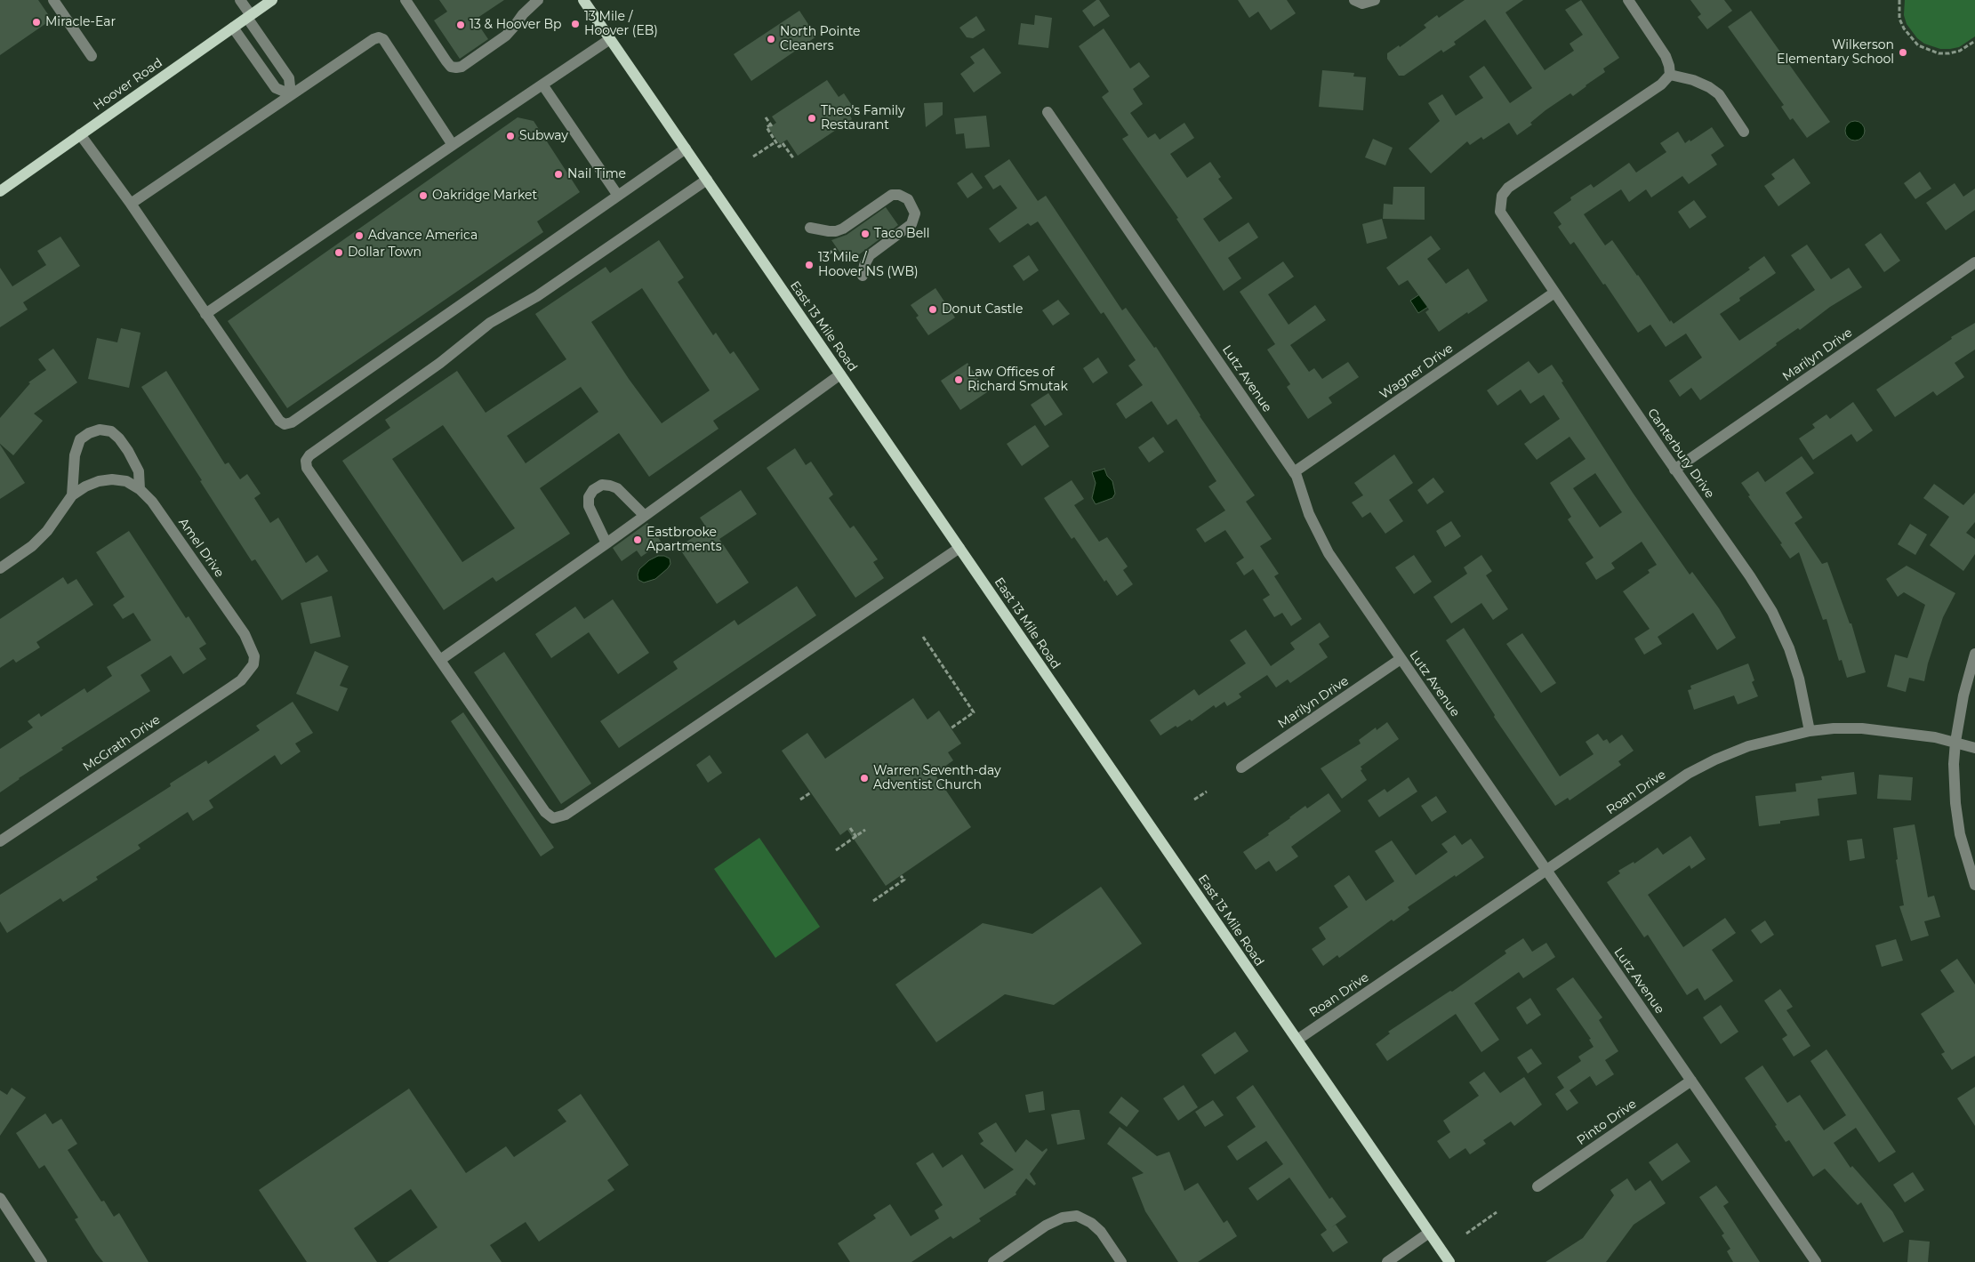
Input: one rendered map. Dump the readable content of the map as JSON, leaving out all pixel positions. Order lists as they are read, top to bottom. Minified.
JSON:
{"streets":{"main road":["Hoover Road","East 13 Mile Road"],"street":["Marilyn Drive","Wagner Drive","Lutz Avenue","Canterbury Drive","Amel Drive","McGrath Drive","Roan Drive","Pinto Drive"]},"crossings":[["East 13 Mile Road","Roan Drive"],["Marilyn Drive","Lutz Avenue"],["Marilyn Drive","Canterbury Drive"],["Wagner Drive","Lutz Avenue"],["Wagner Drive","Canterbury Drive"],["Lutz Avenue","Roan Drive"],["Lutz Avenue","Pinto Drive"],["Canterbury Drive","Roan Drive"],["Amel Drive","McGrath Drive"]],"places":["Miracle-Ear","13 Mile / Hoover (EB)","13 & Hoover Bp","North Pointe Cleaners","Wilkerson Elementary School","Theo's Family Restaurant","Subway","Nail Time","Oakridge Market","Taco Bell","Advance America","Dollar Town","13 Mile / Hoover NS (WB)","Donut Castle","Law Offices of Richard Smutak","Eastbrooke Apartments","Warren Seventh-day Adventist Church"]}
